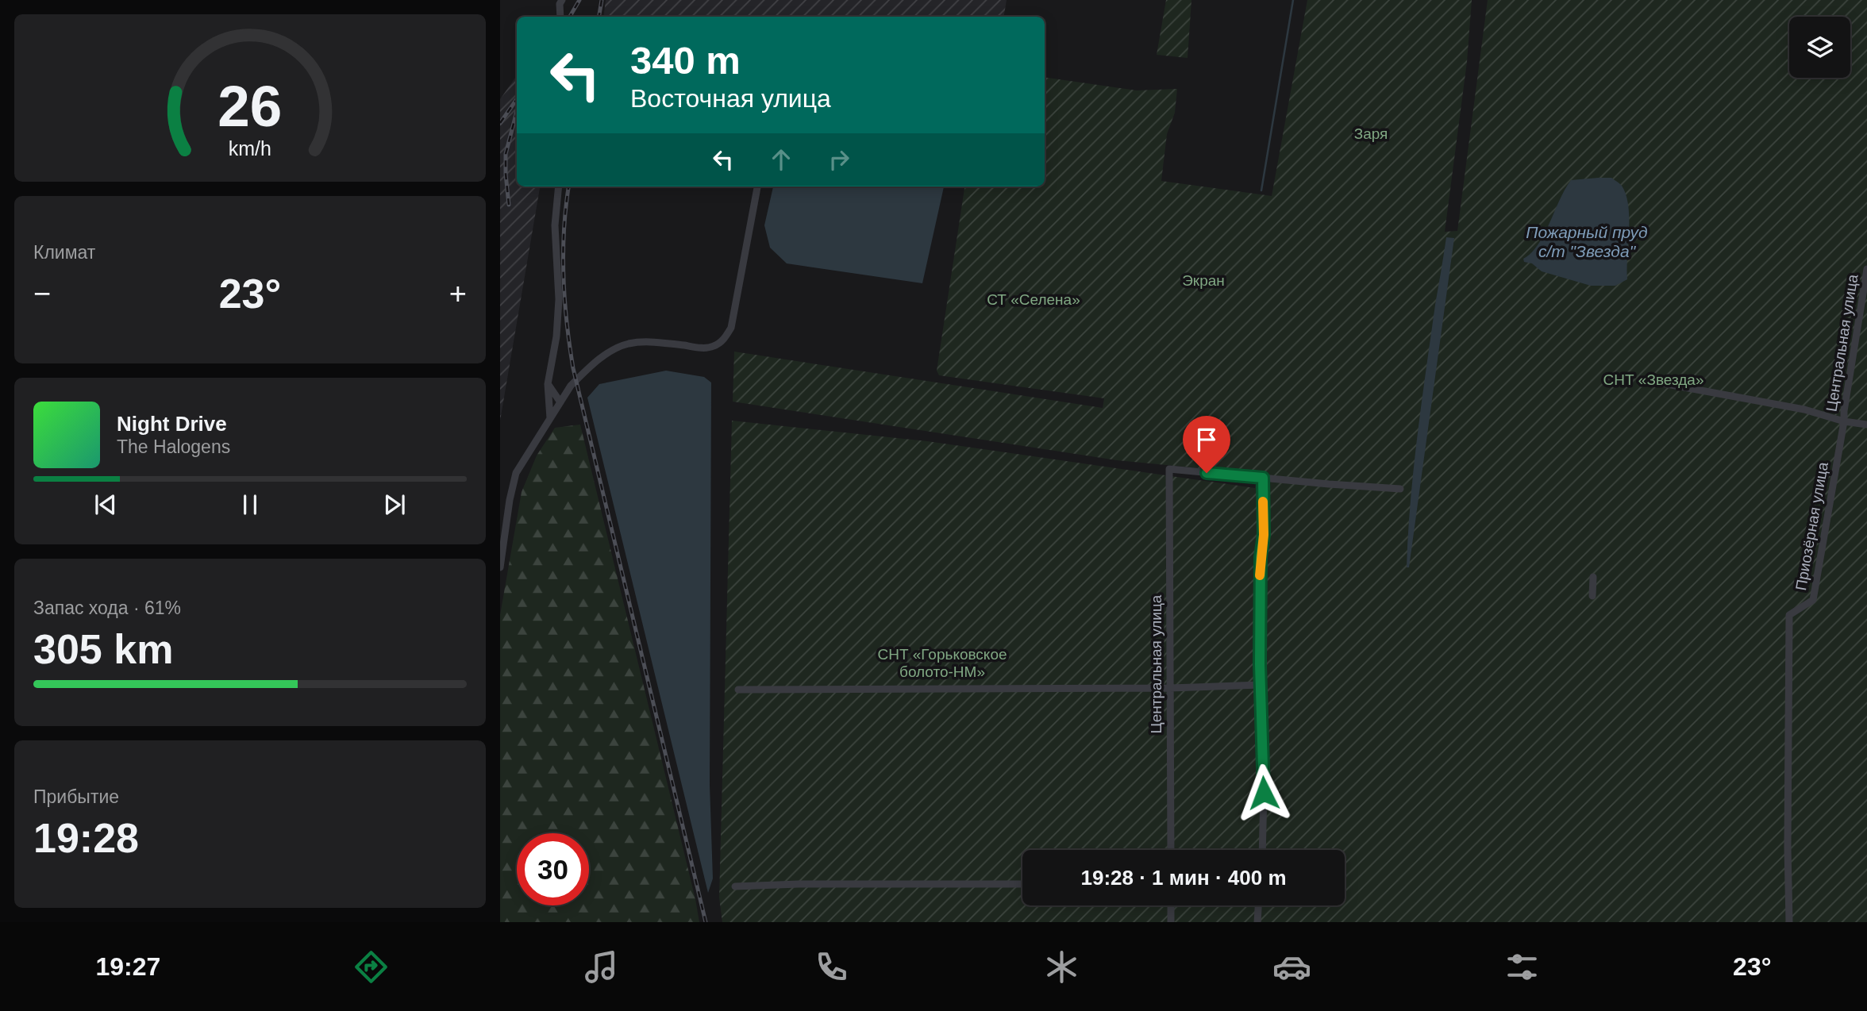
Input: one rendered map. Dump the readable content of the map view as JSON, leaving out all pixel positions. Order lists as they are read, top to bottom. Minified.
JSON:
{"streets":{"street":["Центральная улица","Приозёрная улица"]},"crossings":[["Центральная улица","Приозёрная улица"]],"water":["Пожарный пруд с/т \"Звезда\""],"parks":["Заря","Экран","СТ «Селена»","СНТ «Звезда»","СНТ «Горьковское болото-НМ»"],"page":{"turn":["340 m","Восточная улица"],"tile":["Климат",["Запас хода · 61%","305 km"],["Прибытие","19:28"]],"heat":["−","23°","+"],"song":["Night Drive","The Halogens"],"limit":"30","trip":"19:28 · 1 мин · 400 m","tabs":["19:27","23°"],"gauge":["26","km/h"]}}
